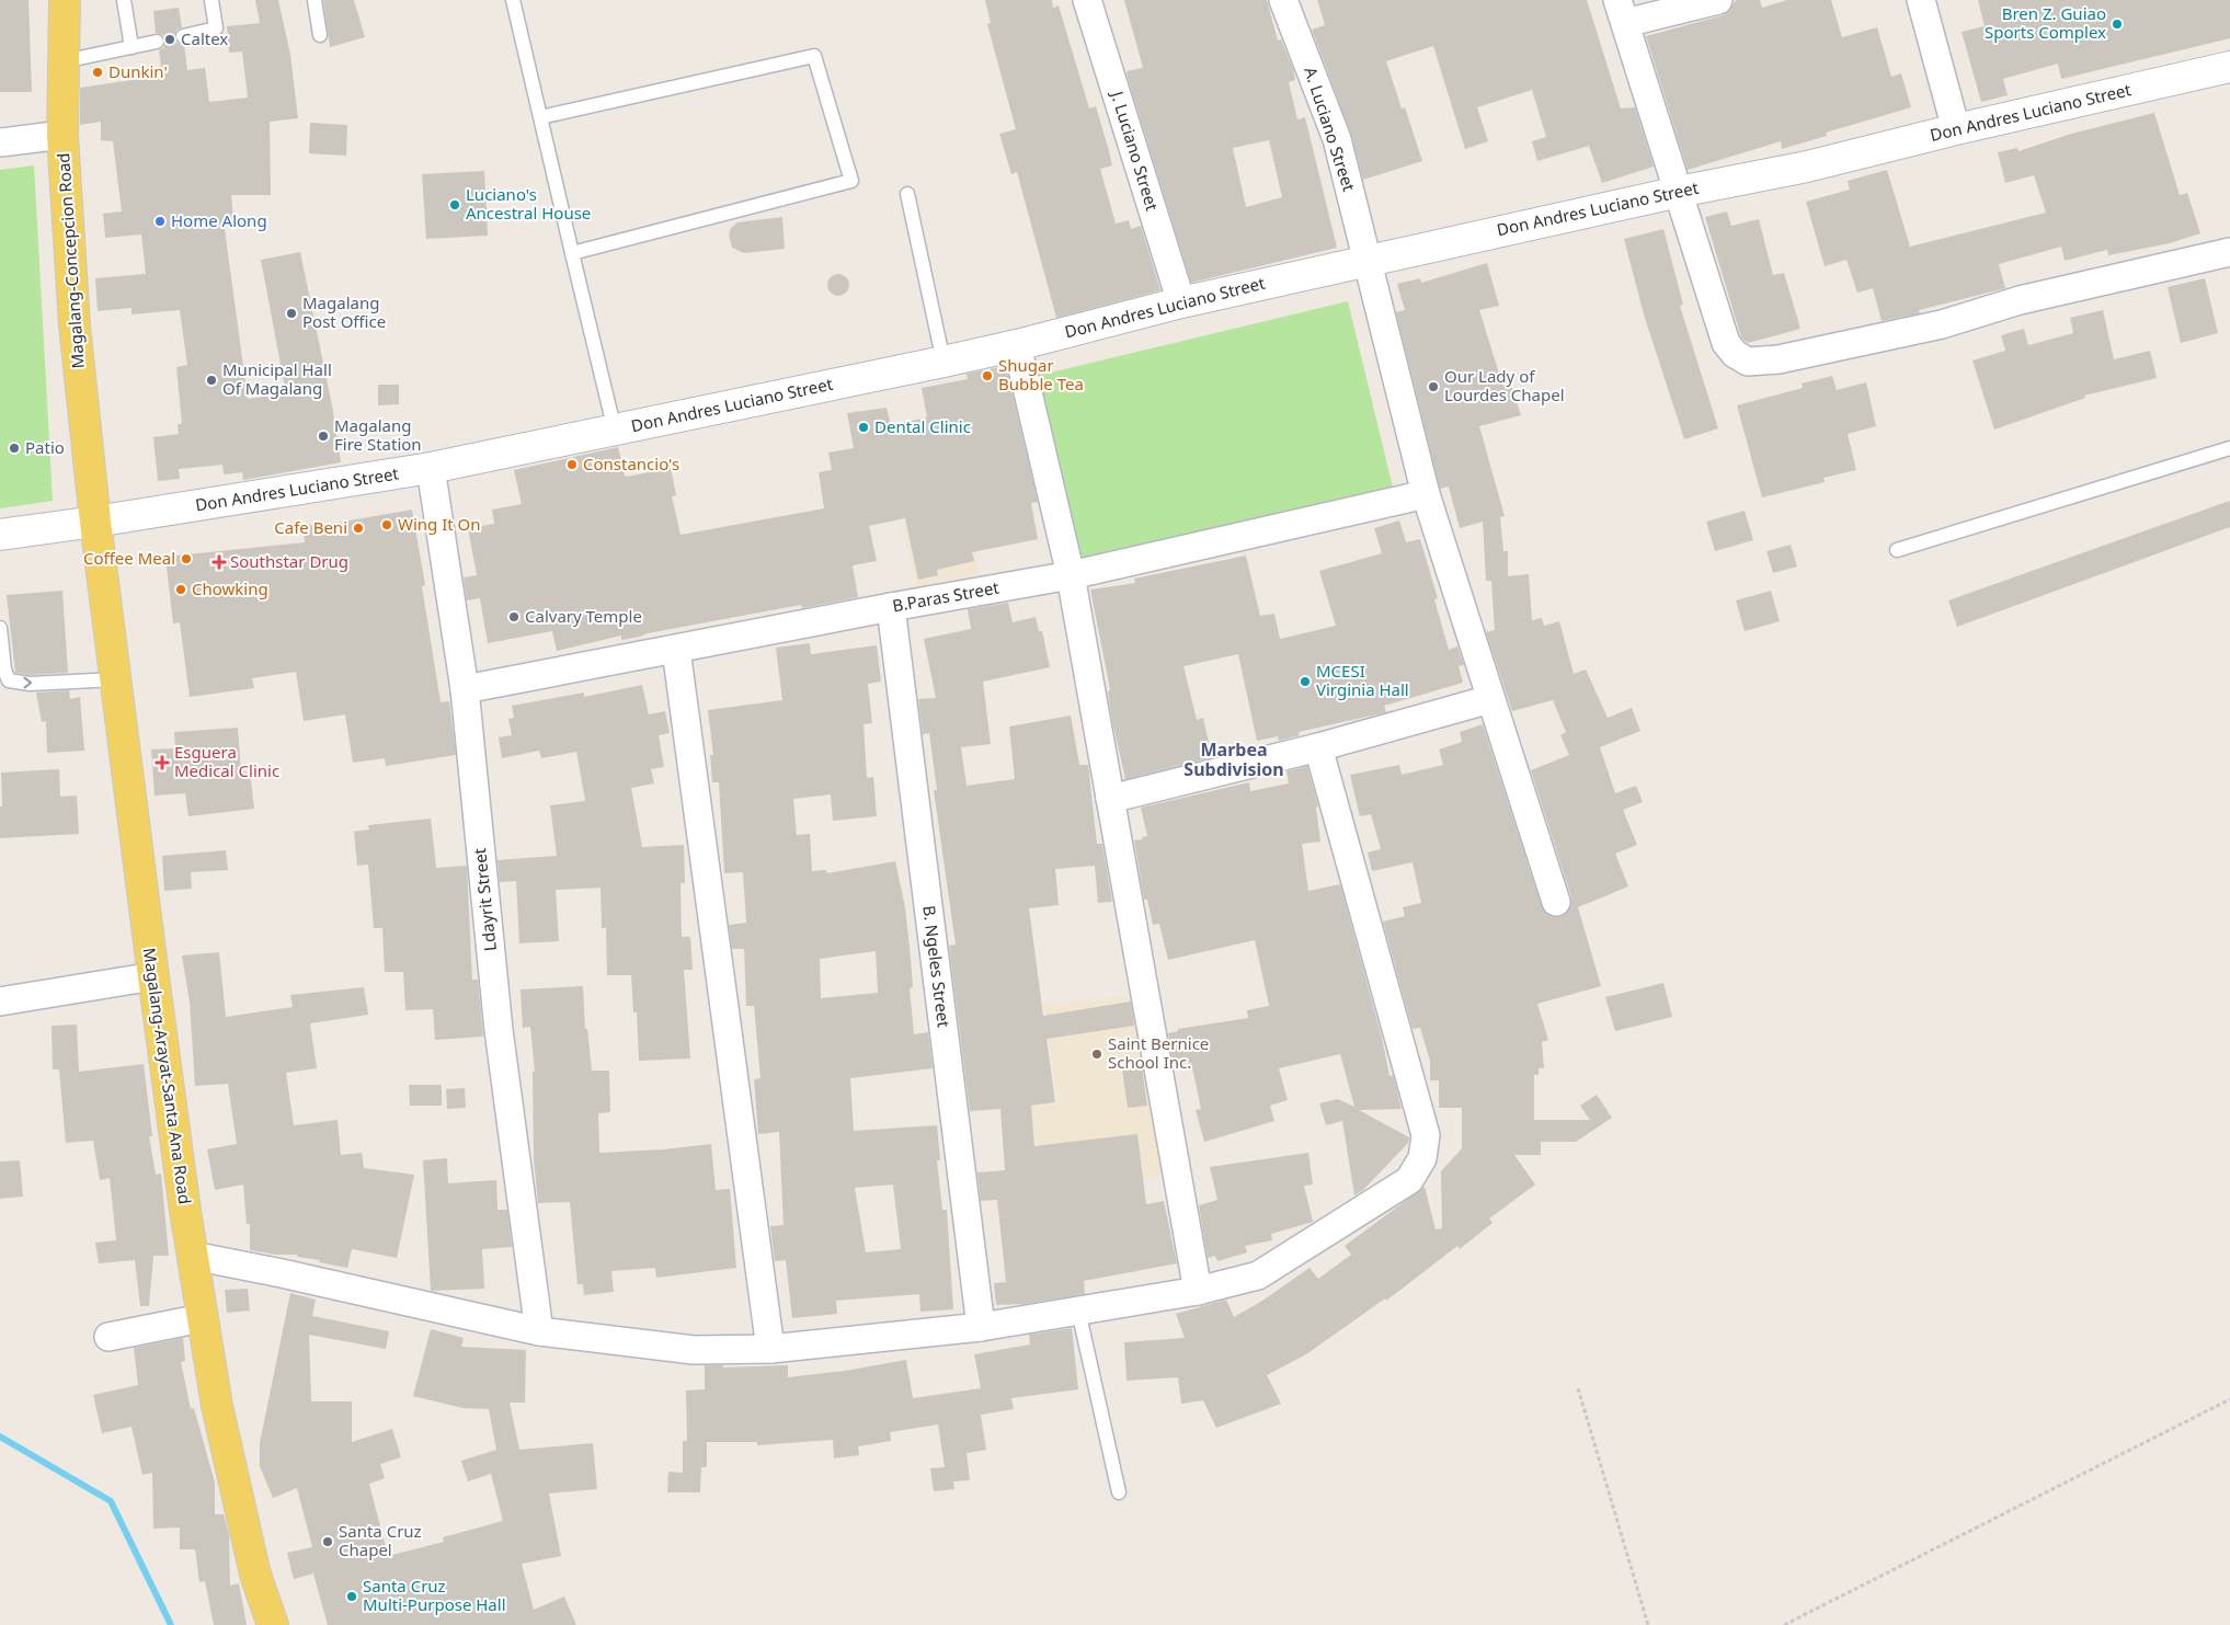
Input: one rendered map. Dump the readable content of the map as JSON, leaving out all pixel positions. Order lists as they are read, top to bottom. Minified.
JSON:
{"streets":{"main road":["Magalang-Concepcion Road","Magalang-Arayat-Santa Ana Road"],"street":["Don Andres Luciano Street","A. Luciano Street","J. Luciano Street","B.Paras Street","Ldayrit Street","B. Ngeles Street"]},"crossings":[["Don Andres Luciano Street","A. Luciano Street"],["Don Andres Luciano Street","J. Luciano Street"],["Don Andres Luciano Street","Magalang-Concepcion Road"],["Don Andres Luciano Street","Ldayrit Street"],["Don Andres Luciano Street","Magalang-Arayat-Santa Ana Road"],["A. Luciano Street","B.Paras Street"],["Magalang-Concepcion Road","Magalang-Arayat-Santa Ana Road"],["B.Paras Street","Ldayrit Street"],["B.Paras Street","B. Ngeles Street"]],"districts":["Marbea Subdivision"],"places":{"other":["Bren Z. Guiao Sports Complex","Caltex","Dunkin'","Luciano's Ancestral House","Home Along","Magalang Post Office","Shugar Bubble Tea","Municipal Hall Of Magalang","Our Lady of Lourdes Chapel","Dental Clinic","Magalang Fire Station","Patio","Constancio's","Wing It On","Cafe Beni","Coffee Meal","Chowking","Calvary Temple","MCESI Virginia Hall","Saint Bernice School Inc.","Santa Cruz Chapel","Santa Cruz Multi-Purpose Hall"],"health":["Southstar Drug","Esguera Medical Clinic"]}}
